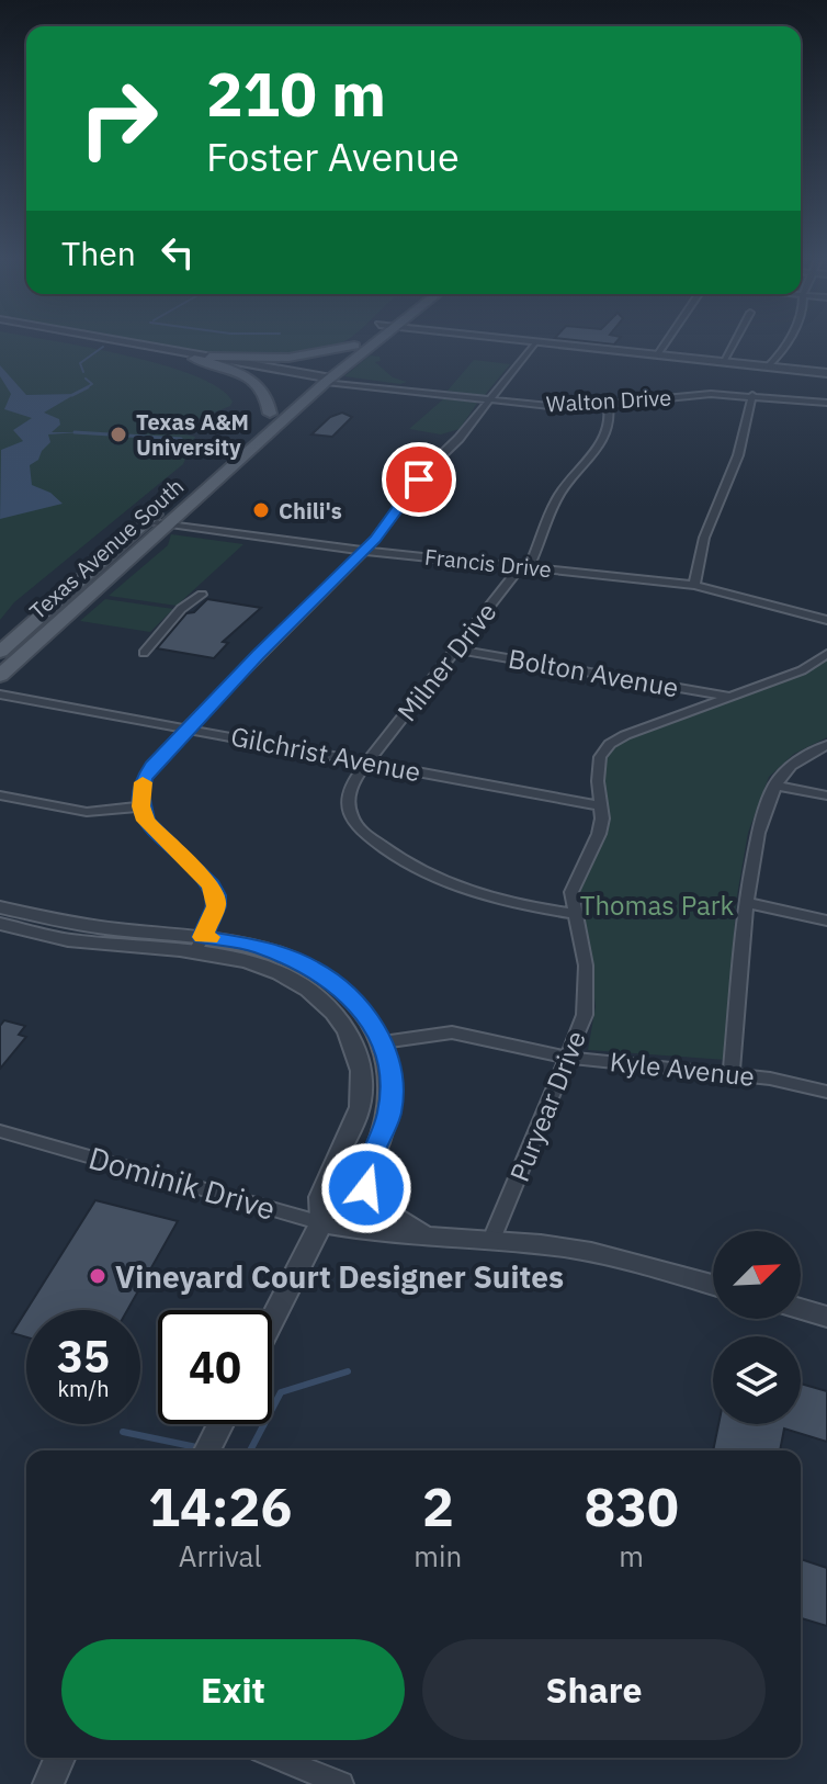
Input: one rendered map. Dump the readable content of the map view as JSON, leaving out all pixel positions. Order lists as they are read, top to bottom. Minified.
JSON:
{"streets":{"main road":["Texas Avenue South"],"street":["Walton Drive","Francis Drive","Milner Drive","Bolton Avenue","Gilchrist Avenue","Kyle Avenue","Puryear Drive","Dominik Drive"]},"crossings":[["Walton Drive","Texas Avenue South"],["Walton Drive","Milner Drive"],["Texas Avenue South","Francis Drive"],["Francis Drive","Milner Drive"],["Milner Drive","Bolton Avenue"],["Milner Drive","Gilchrist Avenue"],["Milner Drive","Puryear Drive"],["Bolton Avenue","Puryear Drive"],["Gilchrist Avenue","Puryear Drive"],["Kyle Avenue","Puryear Drive"],["Puryear Drive","Dominik Drive"]],"parks":["Thomas Park"],"places":["Texas A&M University","Chili's","Vineyard Court Designer Suites"],"north":"top right","page":{"turn":["210 m","Foster Avenue"],"then":"Then","speed":"35 km/h","limit":"40","eta":["14:26","Arrival","2","min","830","m"],"buttons":["Exit","Share"]}}
